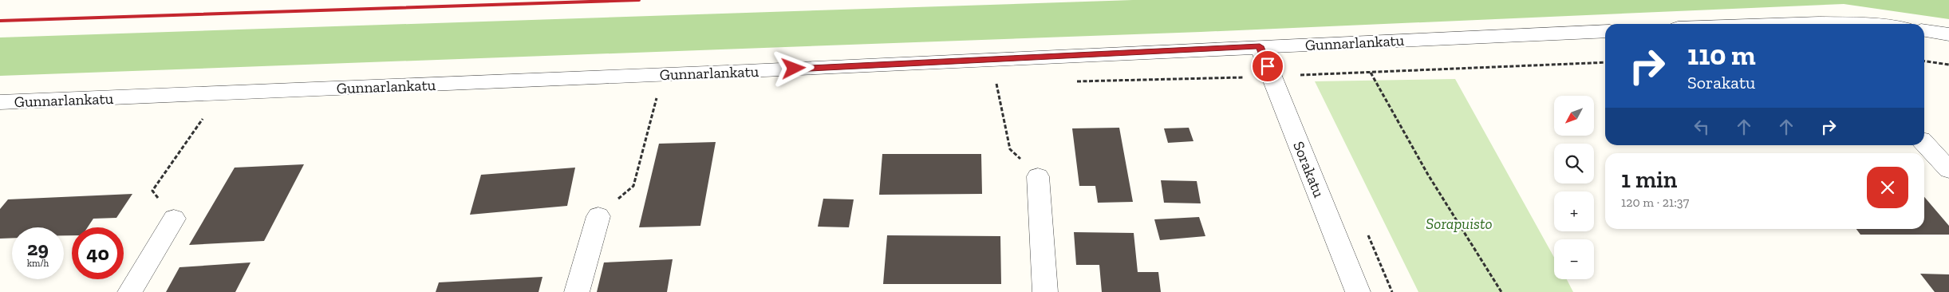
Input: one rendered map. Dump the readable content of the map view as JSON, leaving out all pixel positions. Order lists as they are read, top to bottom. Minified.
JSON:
{"streets":{"street":["Gunnarlankatu","Sorakatu"]},"crossings":[["Gunnarlankatu","Sorakatu"]],"parks":["Sorapuisto"],"north":"bottom left","page":{"turn":["110 m","Sorakatu"],"map_buttons":["+","−"],"heading":["1 min","120 m · 21:37"],"speed":"29 km/h","limit":"40"}}
